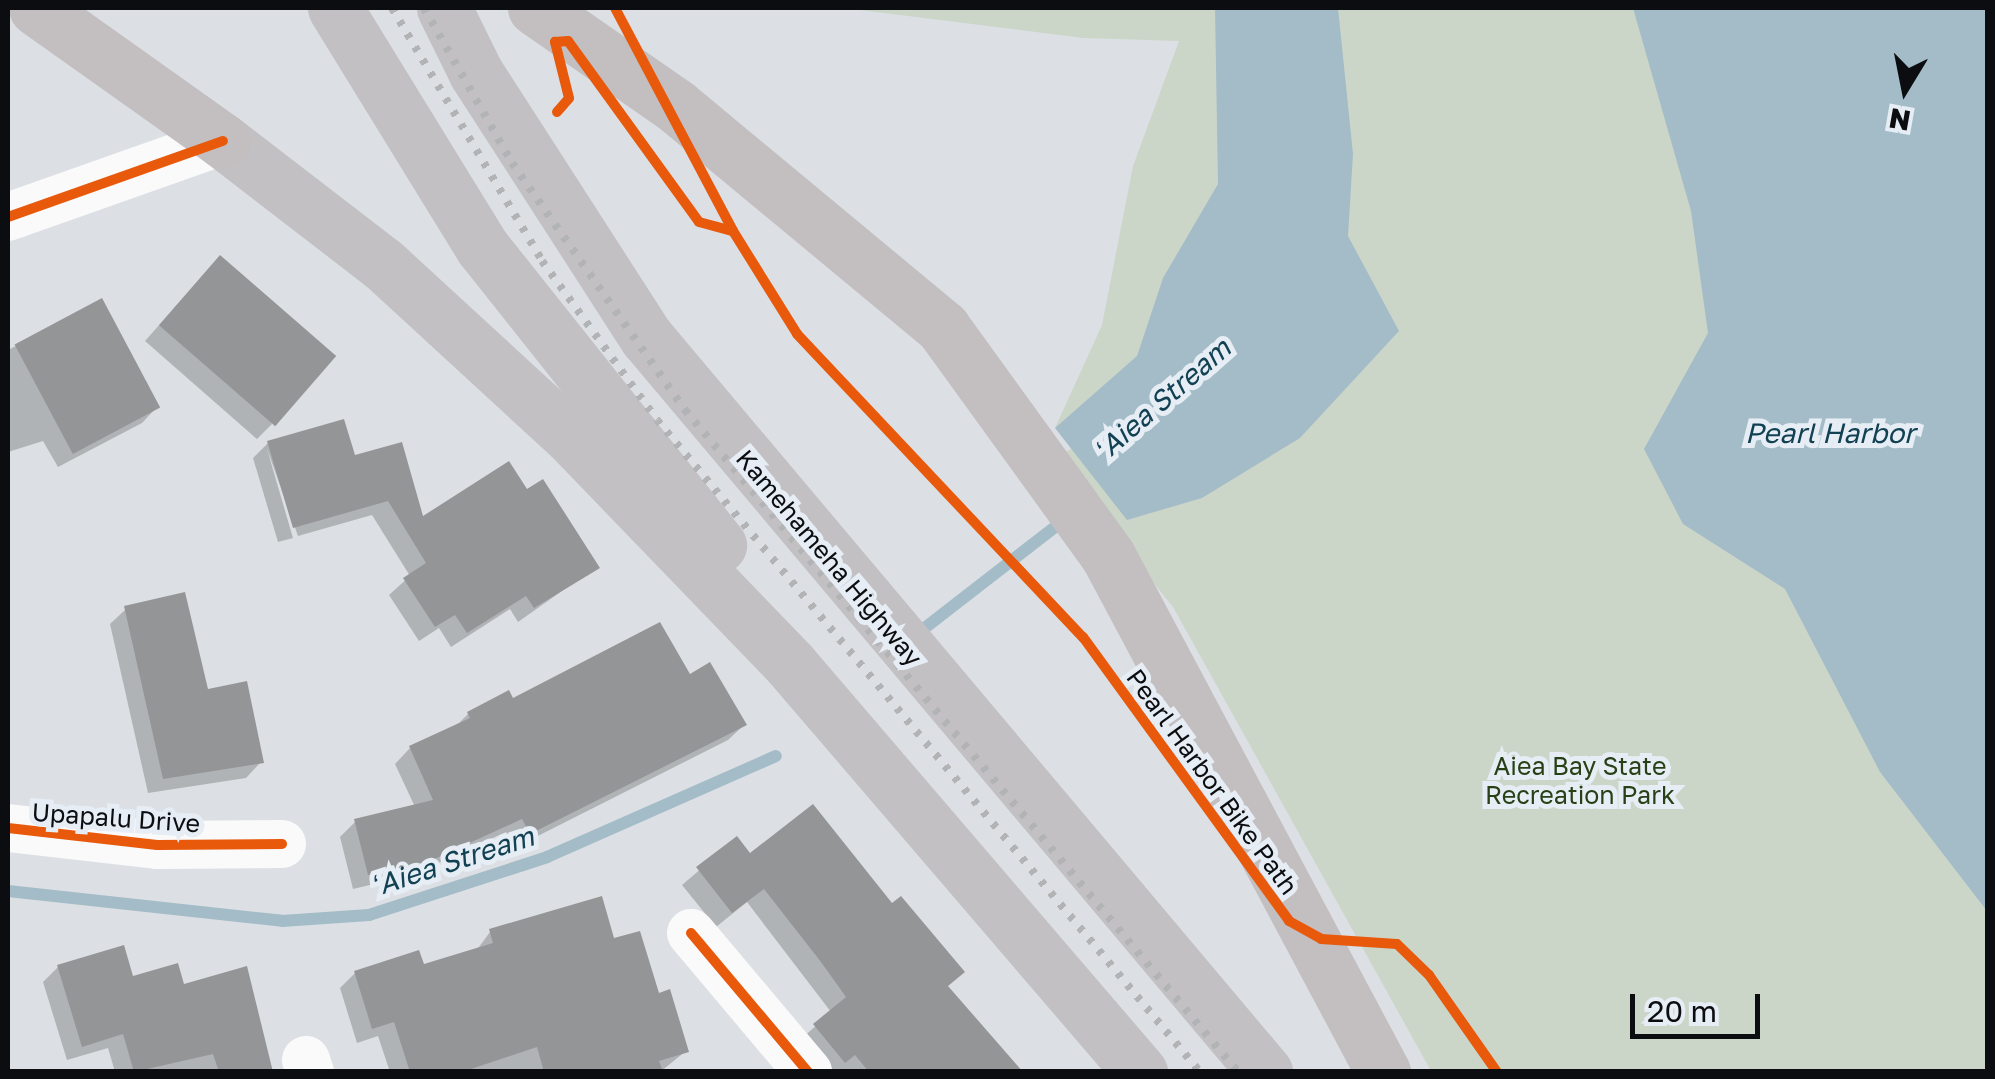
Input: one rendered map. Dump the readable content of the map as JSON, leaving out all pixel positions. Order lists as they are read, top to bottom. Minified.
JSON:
{"streets":{"main road":["Kamehameha Highway"],"street":["Upapalu Drive"],"cycle path":["Pearl Harbor Bike Path"]},"water":["ʻAiea Stream","Pearl Harbor"],"parks":["Aiea Bay State Recreation Park"],"scale_bar":"20 m","north":"bottom"}
